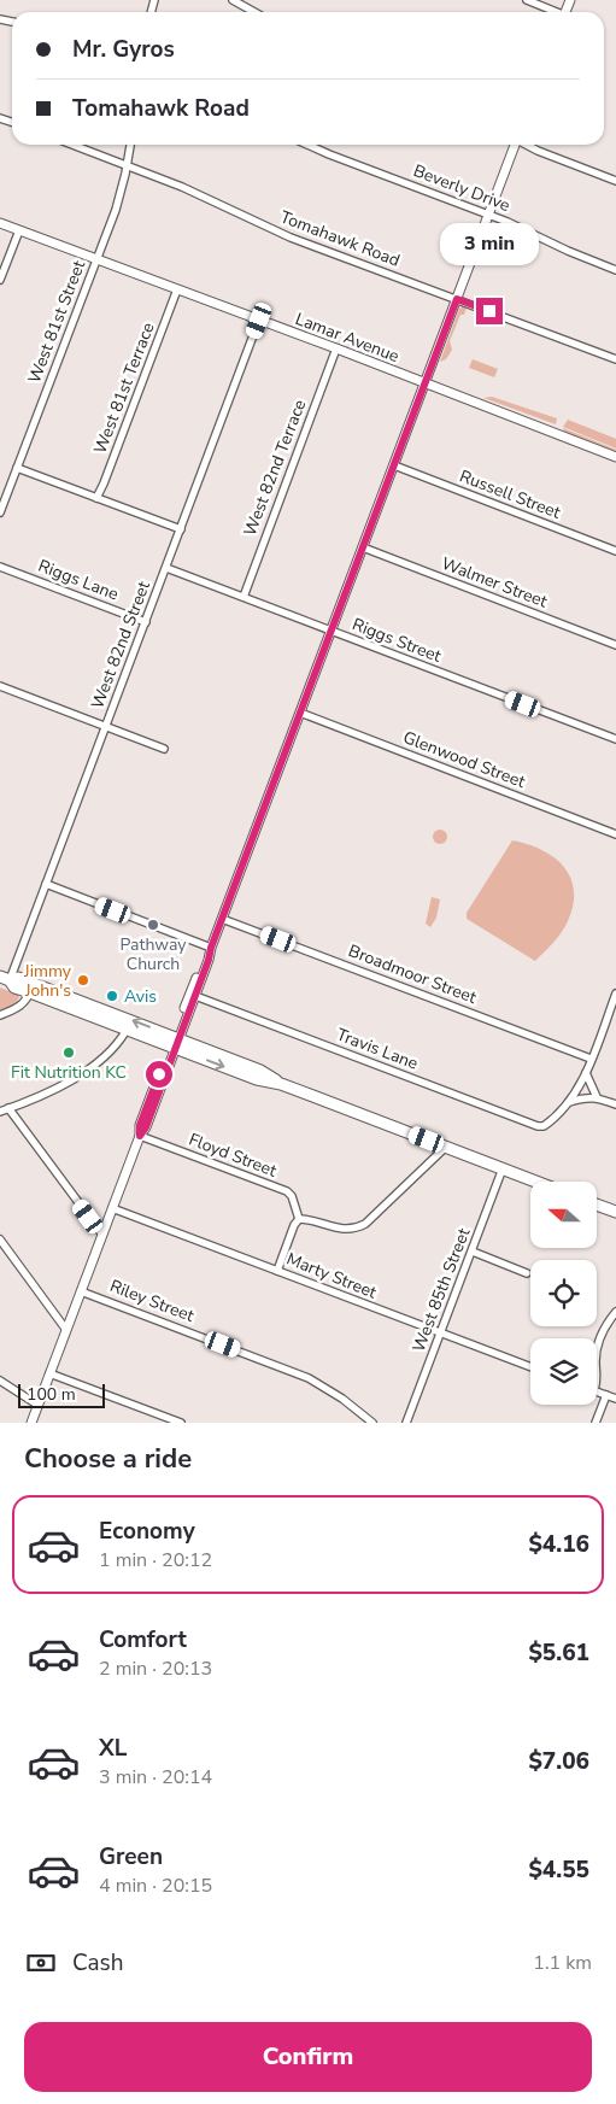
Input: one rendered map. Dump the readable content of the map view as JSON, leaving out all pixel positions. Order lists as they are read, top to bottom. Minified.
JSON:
{"streets":{"street":["Beverly Drive","Tomahawk Road","West 81st Street","Lamar Avenue","West 81st Terrace","West 82nd Terrace","Russell Street","Riggs Lane","Walmer Street","Riggs Street","West 82nd Street","Glenwood Street","Broadmoor Street","Travis Lane","Floyd Street","Marty Street","West 85th Street","Riley Street"]},"crossings":[["Tomahawk Road","West 81st Street"],["West 81st Street","Lamar Avenue"],["Lamar Avenue","West 81st Terrace"],["Lamar Avenue","West 82nd Terrace"],["Lamar Avenue","West 82nd Street"],["West 82nd Terrace","Riggs Street"],["Riggs Lane","West 82nd Street"],["Riggs Street","West 82nd Street"],["Marty Street","West 85th Street"]],"places":["Pathway Church","Jimmy John's","Avis","Fit Nutrition KC"],"scale_bar":"100 m","north":"left","page":{"banner":["Mr. Gyros","Tomahawk Road"],"bubble":"3 min","scale":"100 m","heading":"Choose a ride","list":[{"name":"Economy","note":"1 min · 20:12","value":"$4.16"},{"name":"Comfort","note":"2 min · 20:13","value":"$5.61"},{"name":"XL","note":"3 min · 20:14","value":"$7.06"},{"name":"Green","note":"4 min · 20:15","value":"$4.55"}],"pay":["Cash","1.1 km"],"buttons":"Confirm"}}
